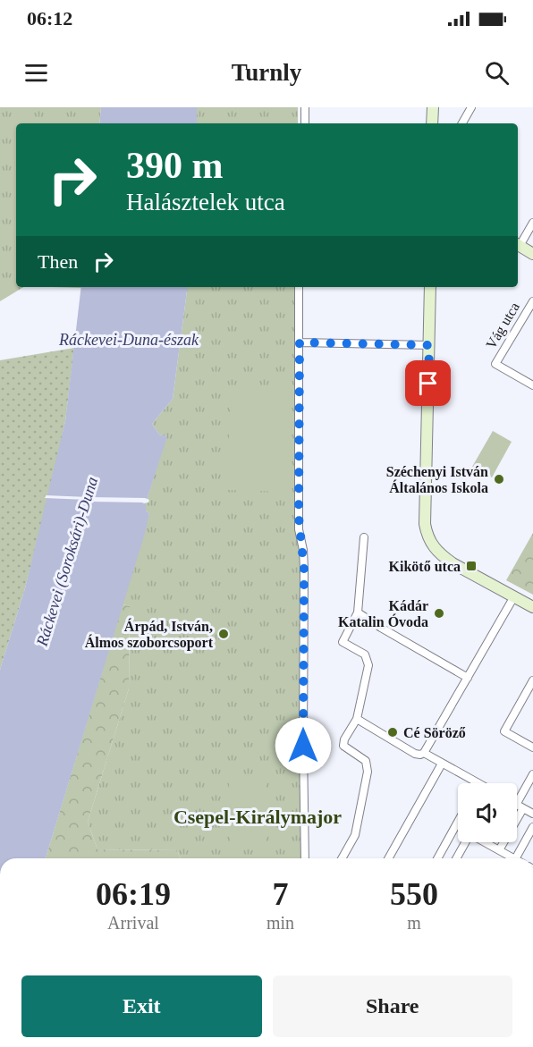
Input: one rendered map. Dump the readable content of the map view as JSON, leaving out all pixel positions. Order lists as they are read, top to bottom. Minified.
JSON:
{"streets":{"street":["Vág utca"]},"districts":["Csepel-Királymajor"],"water":["Ráckevei-Duna-észak","Ráckevei (Soroksári)-Duna"],"places":{"other":["Széchenyi István Általános Iskola","Kádár Katalin Óvoda","Árpád, István, Álmos szoborcsoport","Cé Söröző"],"transit":["Kikötő utca"]},"page":{"status":"06:12","header":"Turnly","turn":["390 m","Halásztelek utca"],"then":"Then","eta":["06:19","Arrival","7","min","550","m"],"buttons":["Exit","Share"]}}
